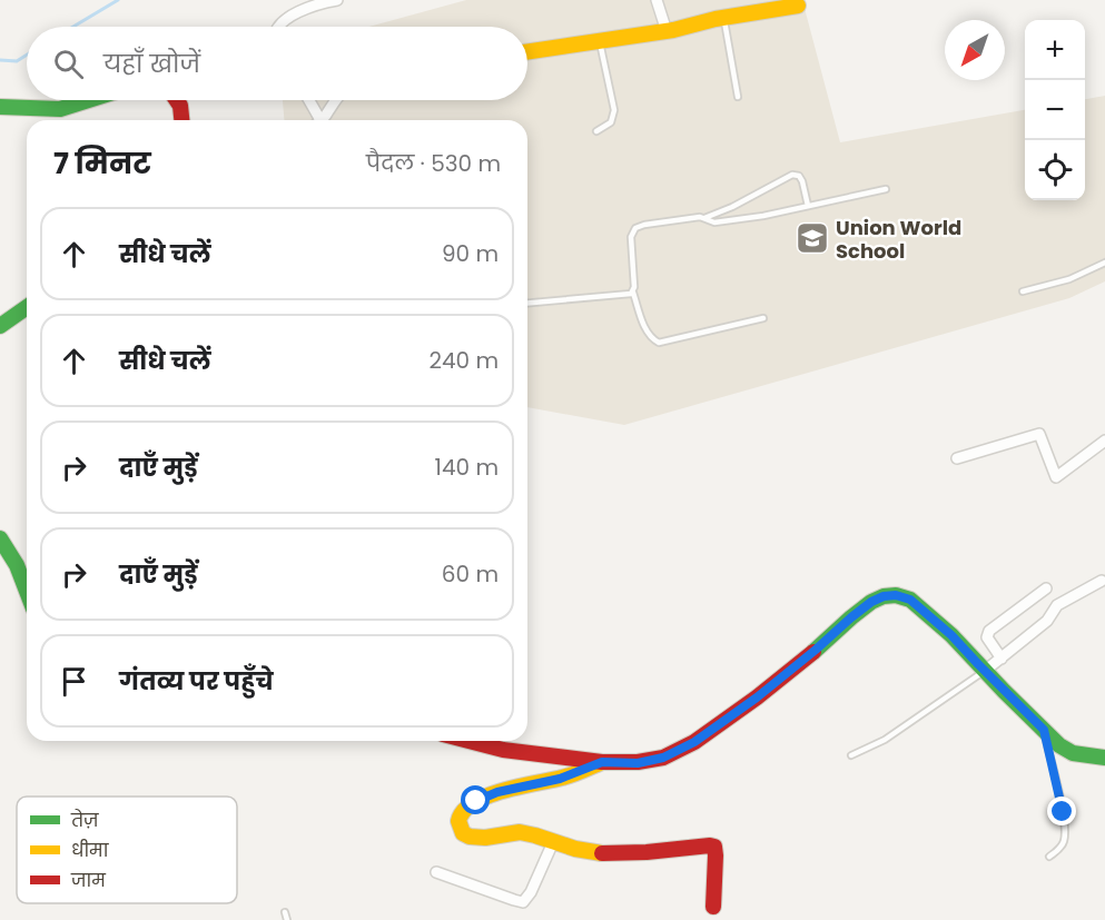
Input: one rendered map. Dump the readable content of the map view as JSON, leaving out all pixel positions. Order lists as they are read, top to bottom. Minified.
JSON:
{"places":{"school or university":["Union World School"]},"legend":["तेज़","धीमा","जाम"],"north":"bottom left","page":{"map_buttons":["+","−"],"search":"यहाँ खोजें","heading":["7 मिनट","पैदल · 530 m"],"list":[["सीधे चलें","90 m"],["सीधे चलें","240 m"],["दाएँ मुड़ें","140 m"],["दाएँ मुड़ें","60 m"],"गंतव्य पर पहुँचे"]}}
